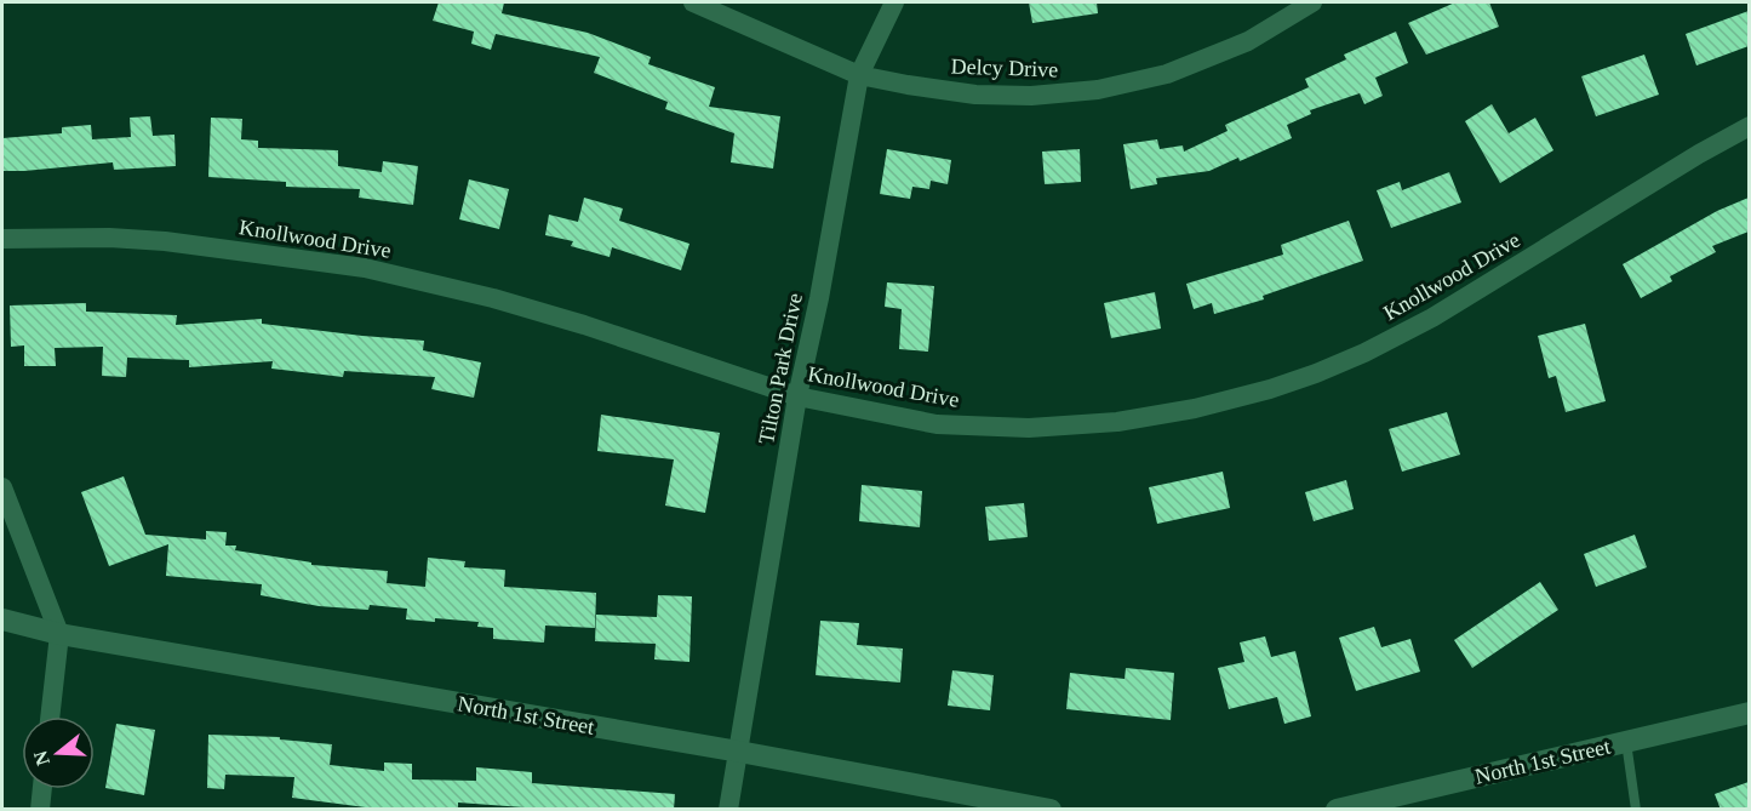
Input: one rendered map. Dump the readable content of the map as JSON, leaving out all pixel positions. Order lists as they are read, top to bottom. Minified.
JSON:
{"streets":{"street":["Delcy Drive","Knollwood Drive","Tilton Park Drive","North 1st Street"]},"crossings":[["Delcy Drive","Tilton Park Drive"],["Knollwood Drive","Tilton Park Drive"],["Tilton Park Drive","North 1st Street"]],"north":"left"}
